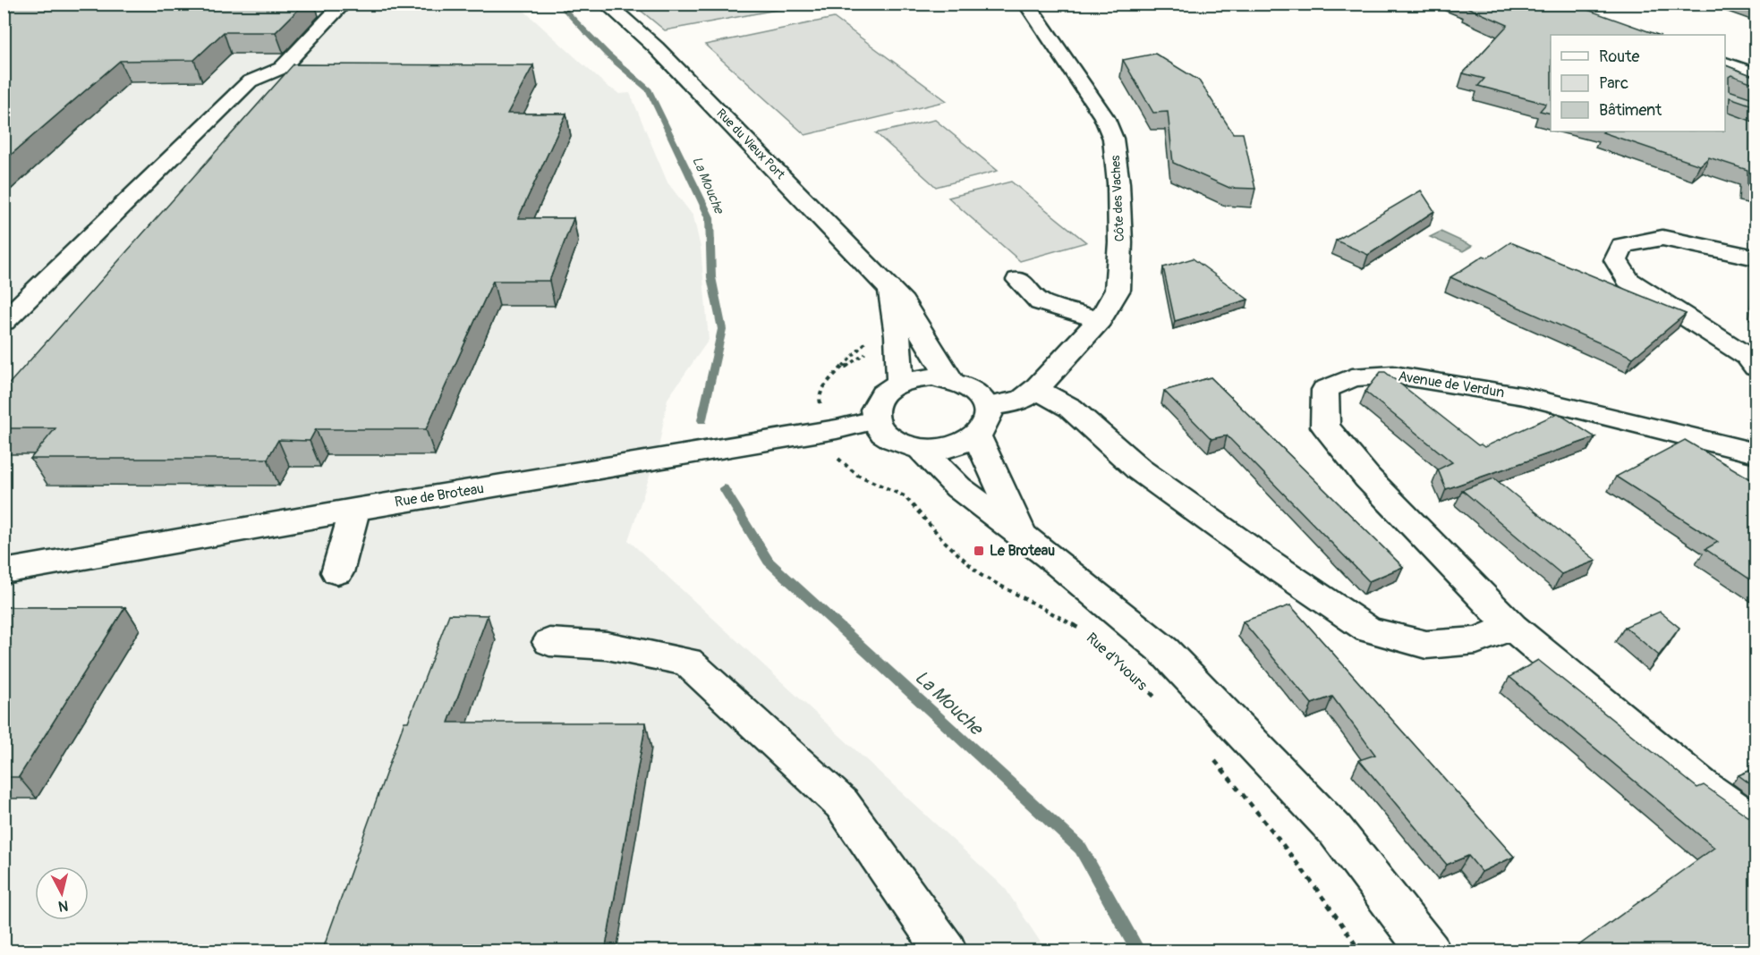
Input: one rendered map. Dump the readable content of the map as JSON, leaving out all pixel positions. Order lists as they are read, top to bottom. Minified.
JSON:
{"streets":{"street":["Rue du Vieux Port","Côte des Vaches","Avenue de Verdun","Rue de Broteau"],"path":["Rue d'Yvours"]},"crossings":[["Rue du Vieux Port","Côte des Vaches"],["Rue du Vieux Port","Rue de Broteau"],["Côte des Vaches","Rue de Broteau"],["Rue de Broteau","Rue d'Yvours"]],"water":["La Mouche"],"places":{"transit":["Le Broteau"]},"legend":["Route","Parc","Bâtiment"],"north":"bottom"}
